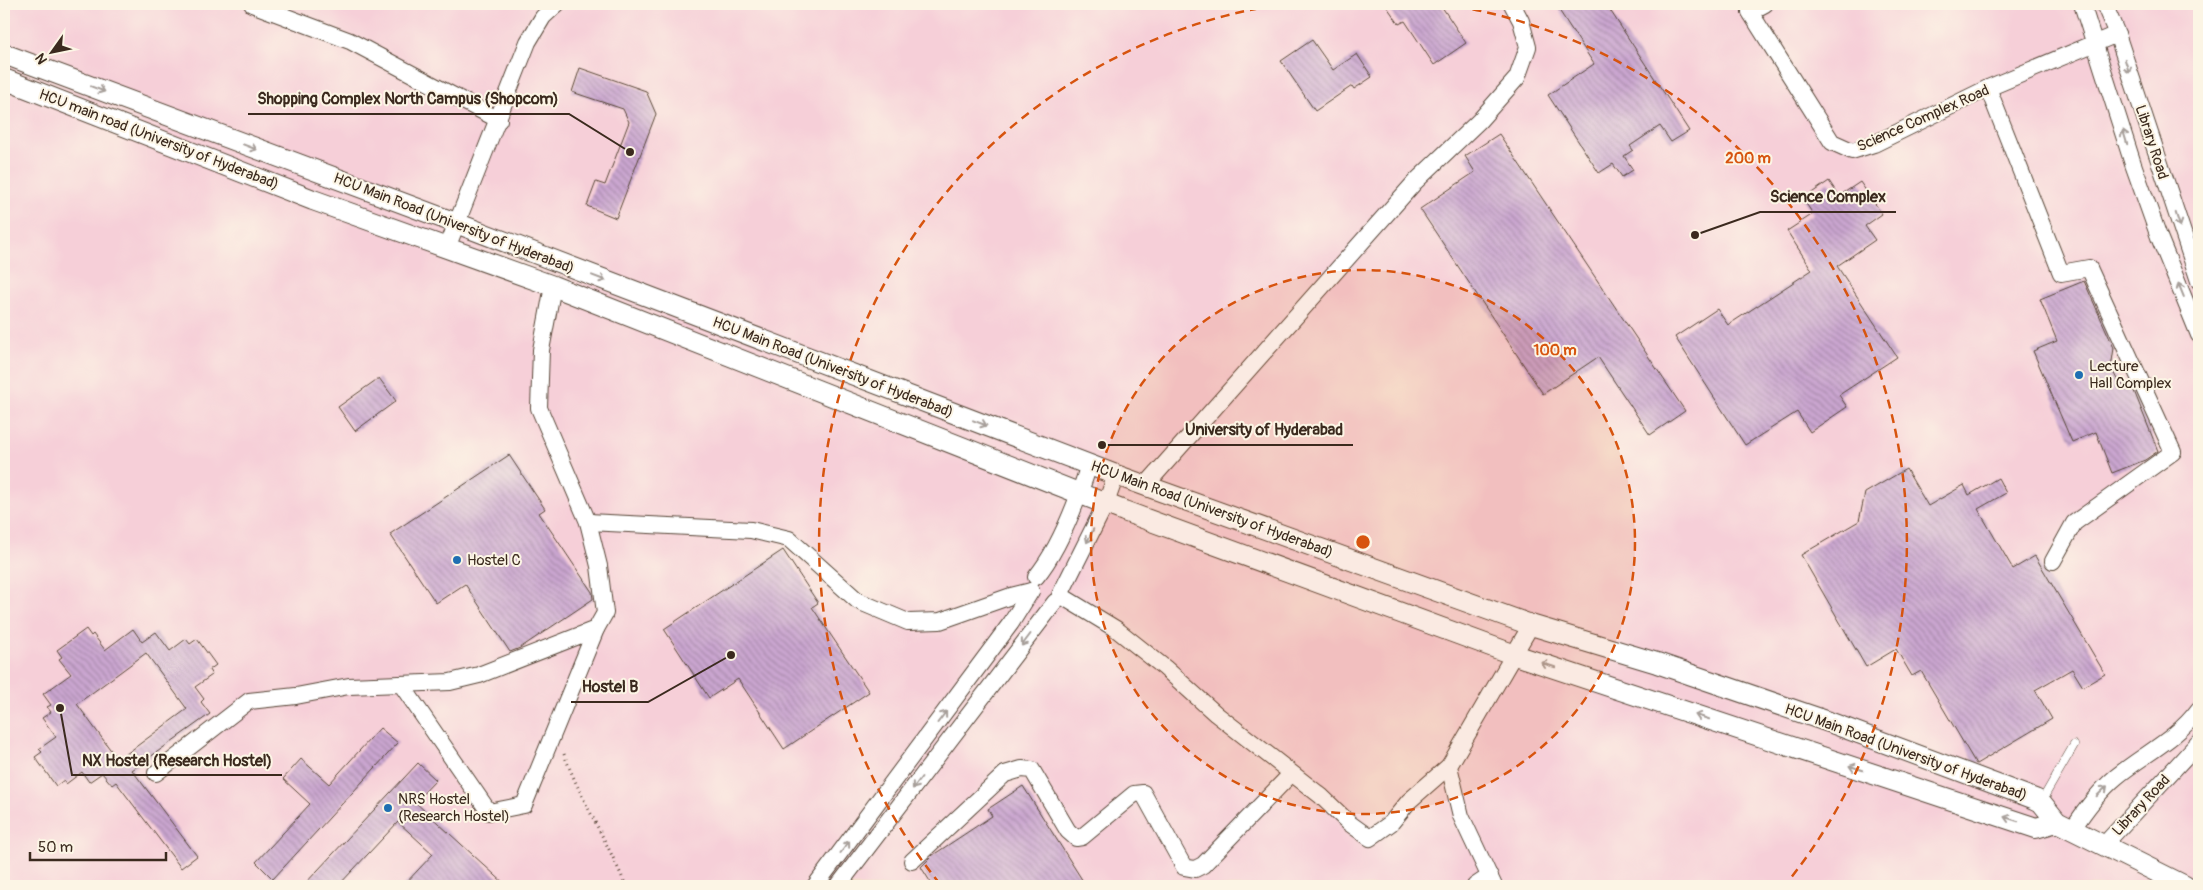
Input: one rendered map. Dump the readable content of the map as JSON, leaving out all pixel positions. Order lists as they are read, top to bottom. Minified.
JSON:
{"streets":{"street":["Science Complex Road","HCU main road (University of Hyderabad)","Library Road","HCU Main Road (University of Hyderabad)"]},"crossings":[["Science Complex Road","Library Road"],["HCU main road (University of Hyderabad)","HCU Main Road (University of Hyderabad)"]],"places":["Shopping Complex North Campus (Shopcom)","Science Complex","Lecture Hall Complex","University of Hyderabad","Hostel C","Hostel B","NX Hostel (Research Hostel)","NRS Hostel (Research Hostel)"],"scale_bar":"50 m","north":"bottom left","rings":["200 m","100 m"]}
